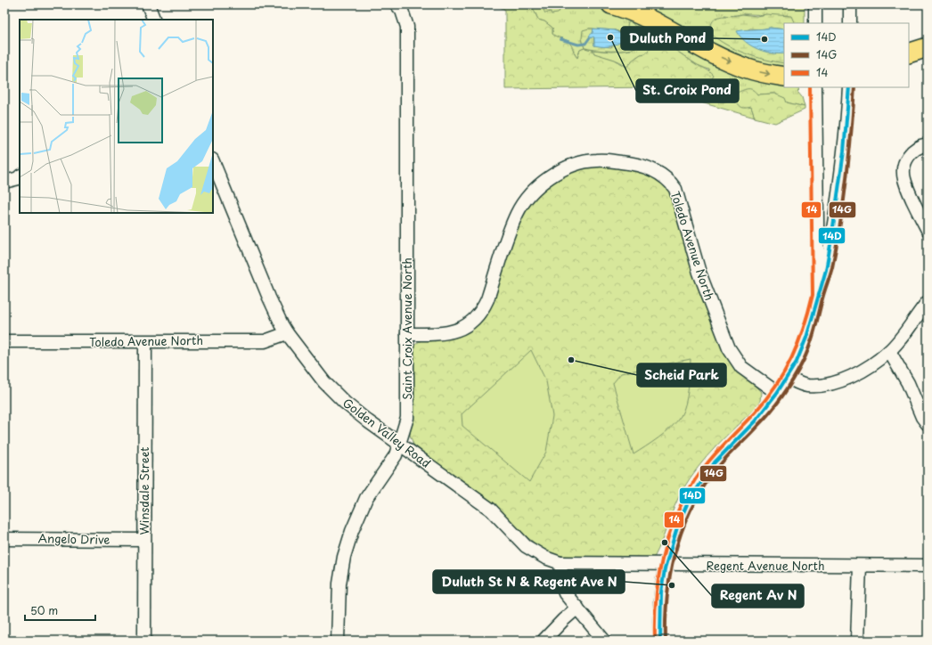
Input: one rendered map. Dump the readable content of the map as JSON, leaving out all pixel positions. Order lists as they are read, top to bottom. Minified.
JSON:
{"streets":{"street":["Toledo Avenue North","Saint Croix Avenue North","Golden Valley Road","Winsdale Street","Angelo Drive","Regent Avenue North"]},"crossings":[["Toledo Avenue North","Saint Croix Avenue North"],["Toledo Avenue North","Golden Valley Road"],["Toledo Avenue North","Winsdale Street"],["Saint Croix Avenue North","Golden Valley Road"],["Golden Valley Road","Regent Avenue North"],["Winsdale Street","Angelo Drive"]],"places":["St. Croix Pond","Duluth Pond","Scheid Park","Regent Av N","Duluth St N & Regent Ave N"],"lines":["transit line 14D","transit line 14G","transit line 14"],"legend":["14D","14G","14"],"scale_bar":"50 m"}
